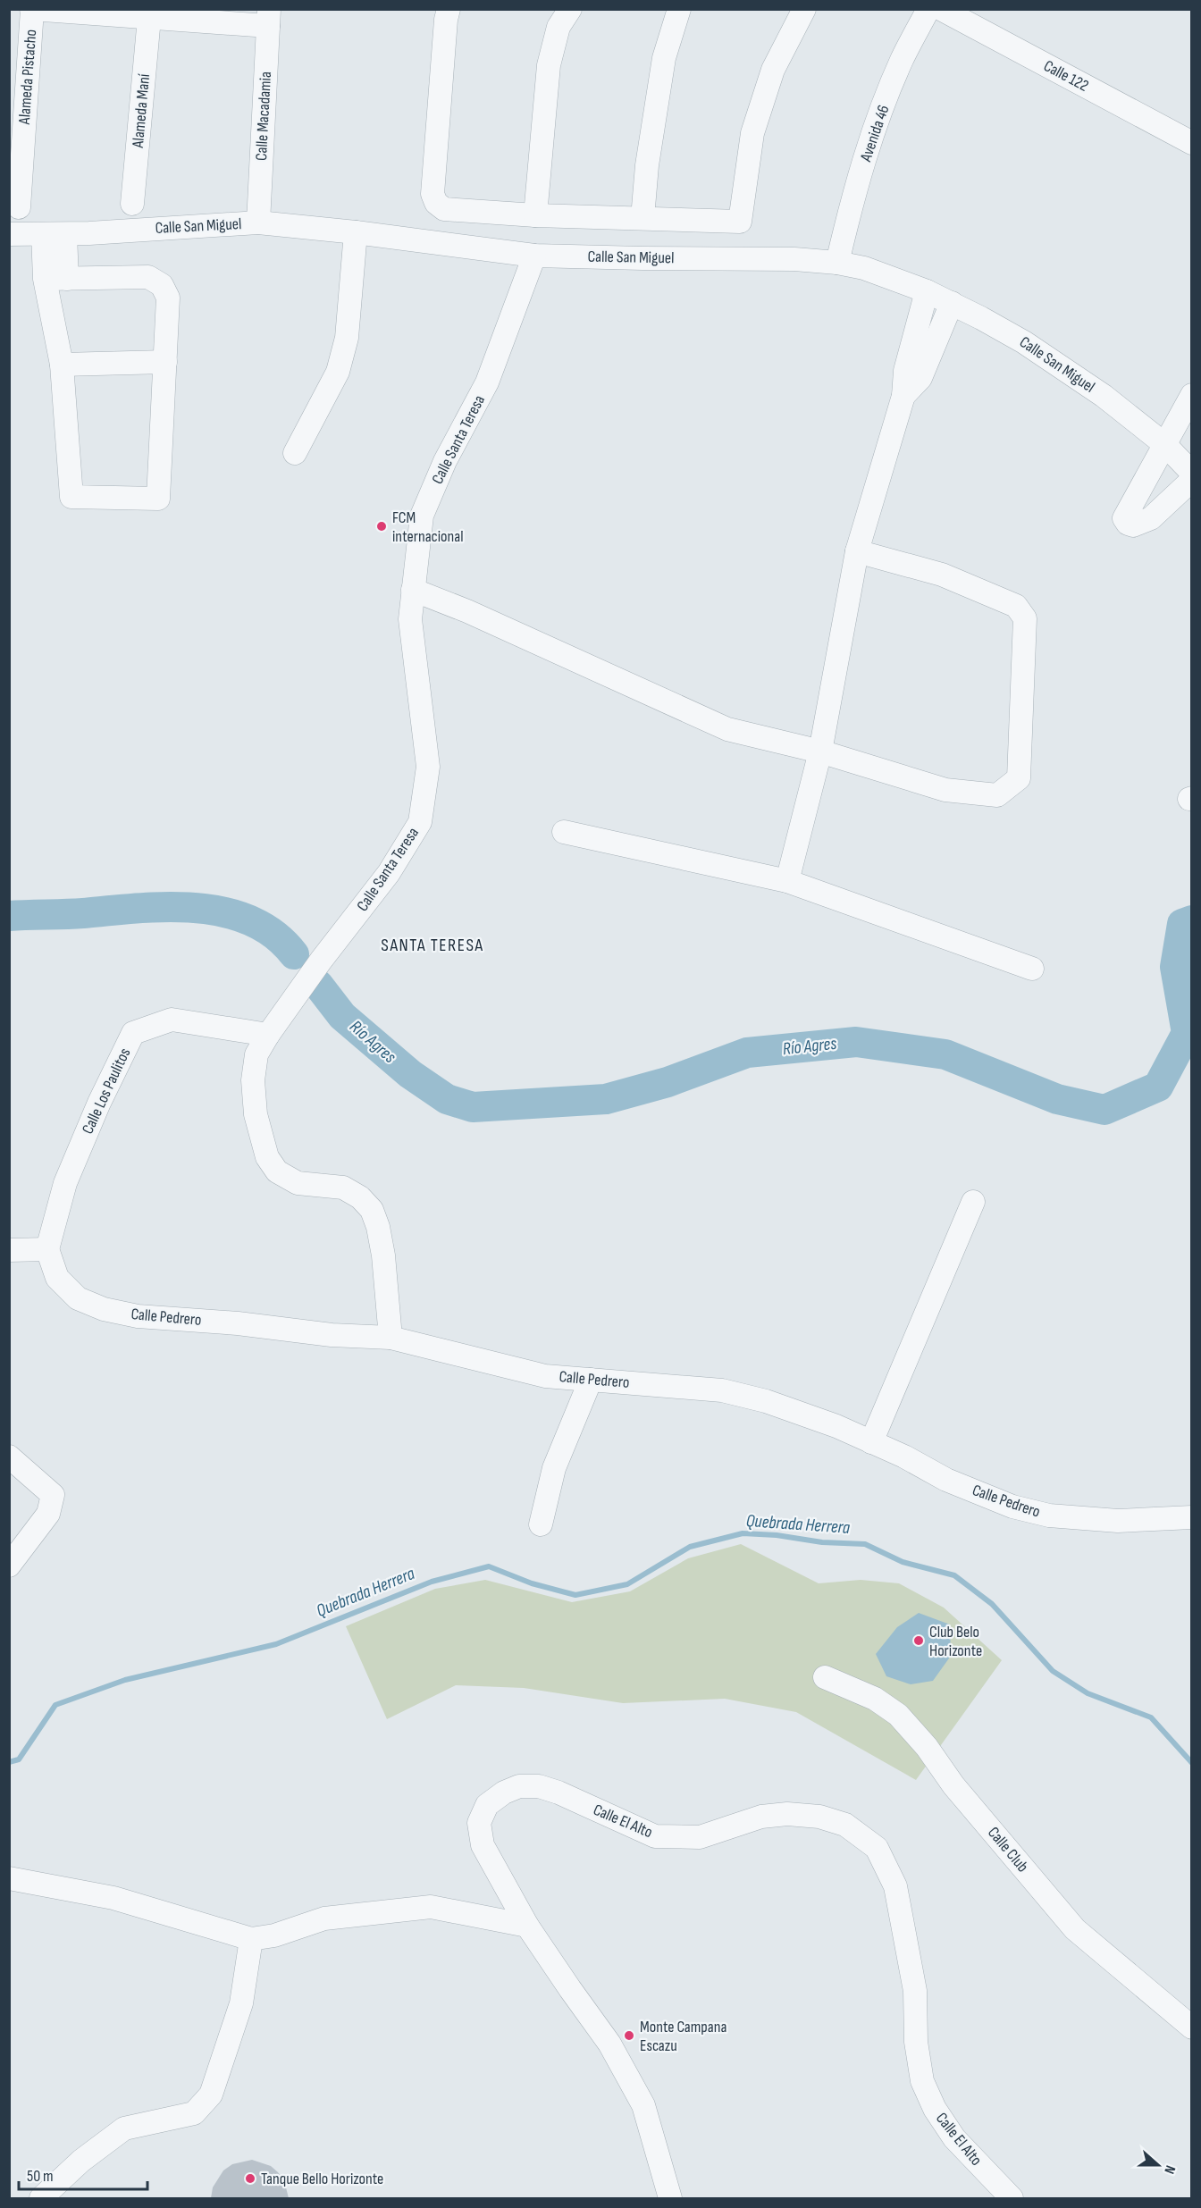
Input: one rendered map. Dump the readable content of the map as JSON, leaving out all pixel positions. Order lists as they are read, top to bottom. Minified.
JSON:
{"streets":{"street":["Calle 122","Alameda Pistacho","Alameda Maní","Calle Macadamia","Avenida 46","Calle San Miguel","Calle Santa Teresa","Calle Los Paulitos","Calle Pedrero","Calle El Alto","Calle Club"]},"crossings":[["Calle Macadamia","Calle San Miguel"],["Avenida 46","Calle San Miguel"],["Calle San Miguel","Calle Santa Teresa"],["Calle Santa Teresa","Calle Los Paulitos"],["Calle Santa Teresa","Calle Pedrero"],["Calle Los Paulitos","Calle Pedrero"]],"districts":["SANTA TERESA"],"water":["Río Agres","Quebrada Herrera"],"places":["FCM internacional","Club Belo Horizonte","Monte Campana Escazu","Tanque Bello Horizonte"],"scale_bar":"50 m","north":"right"}
